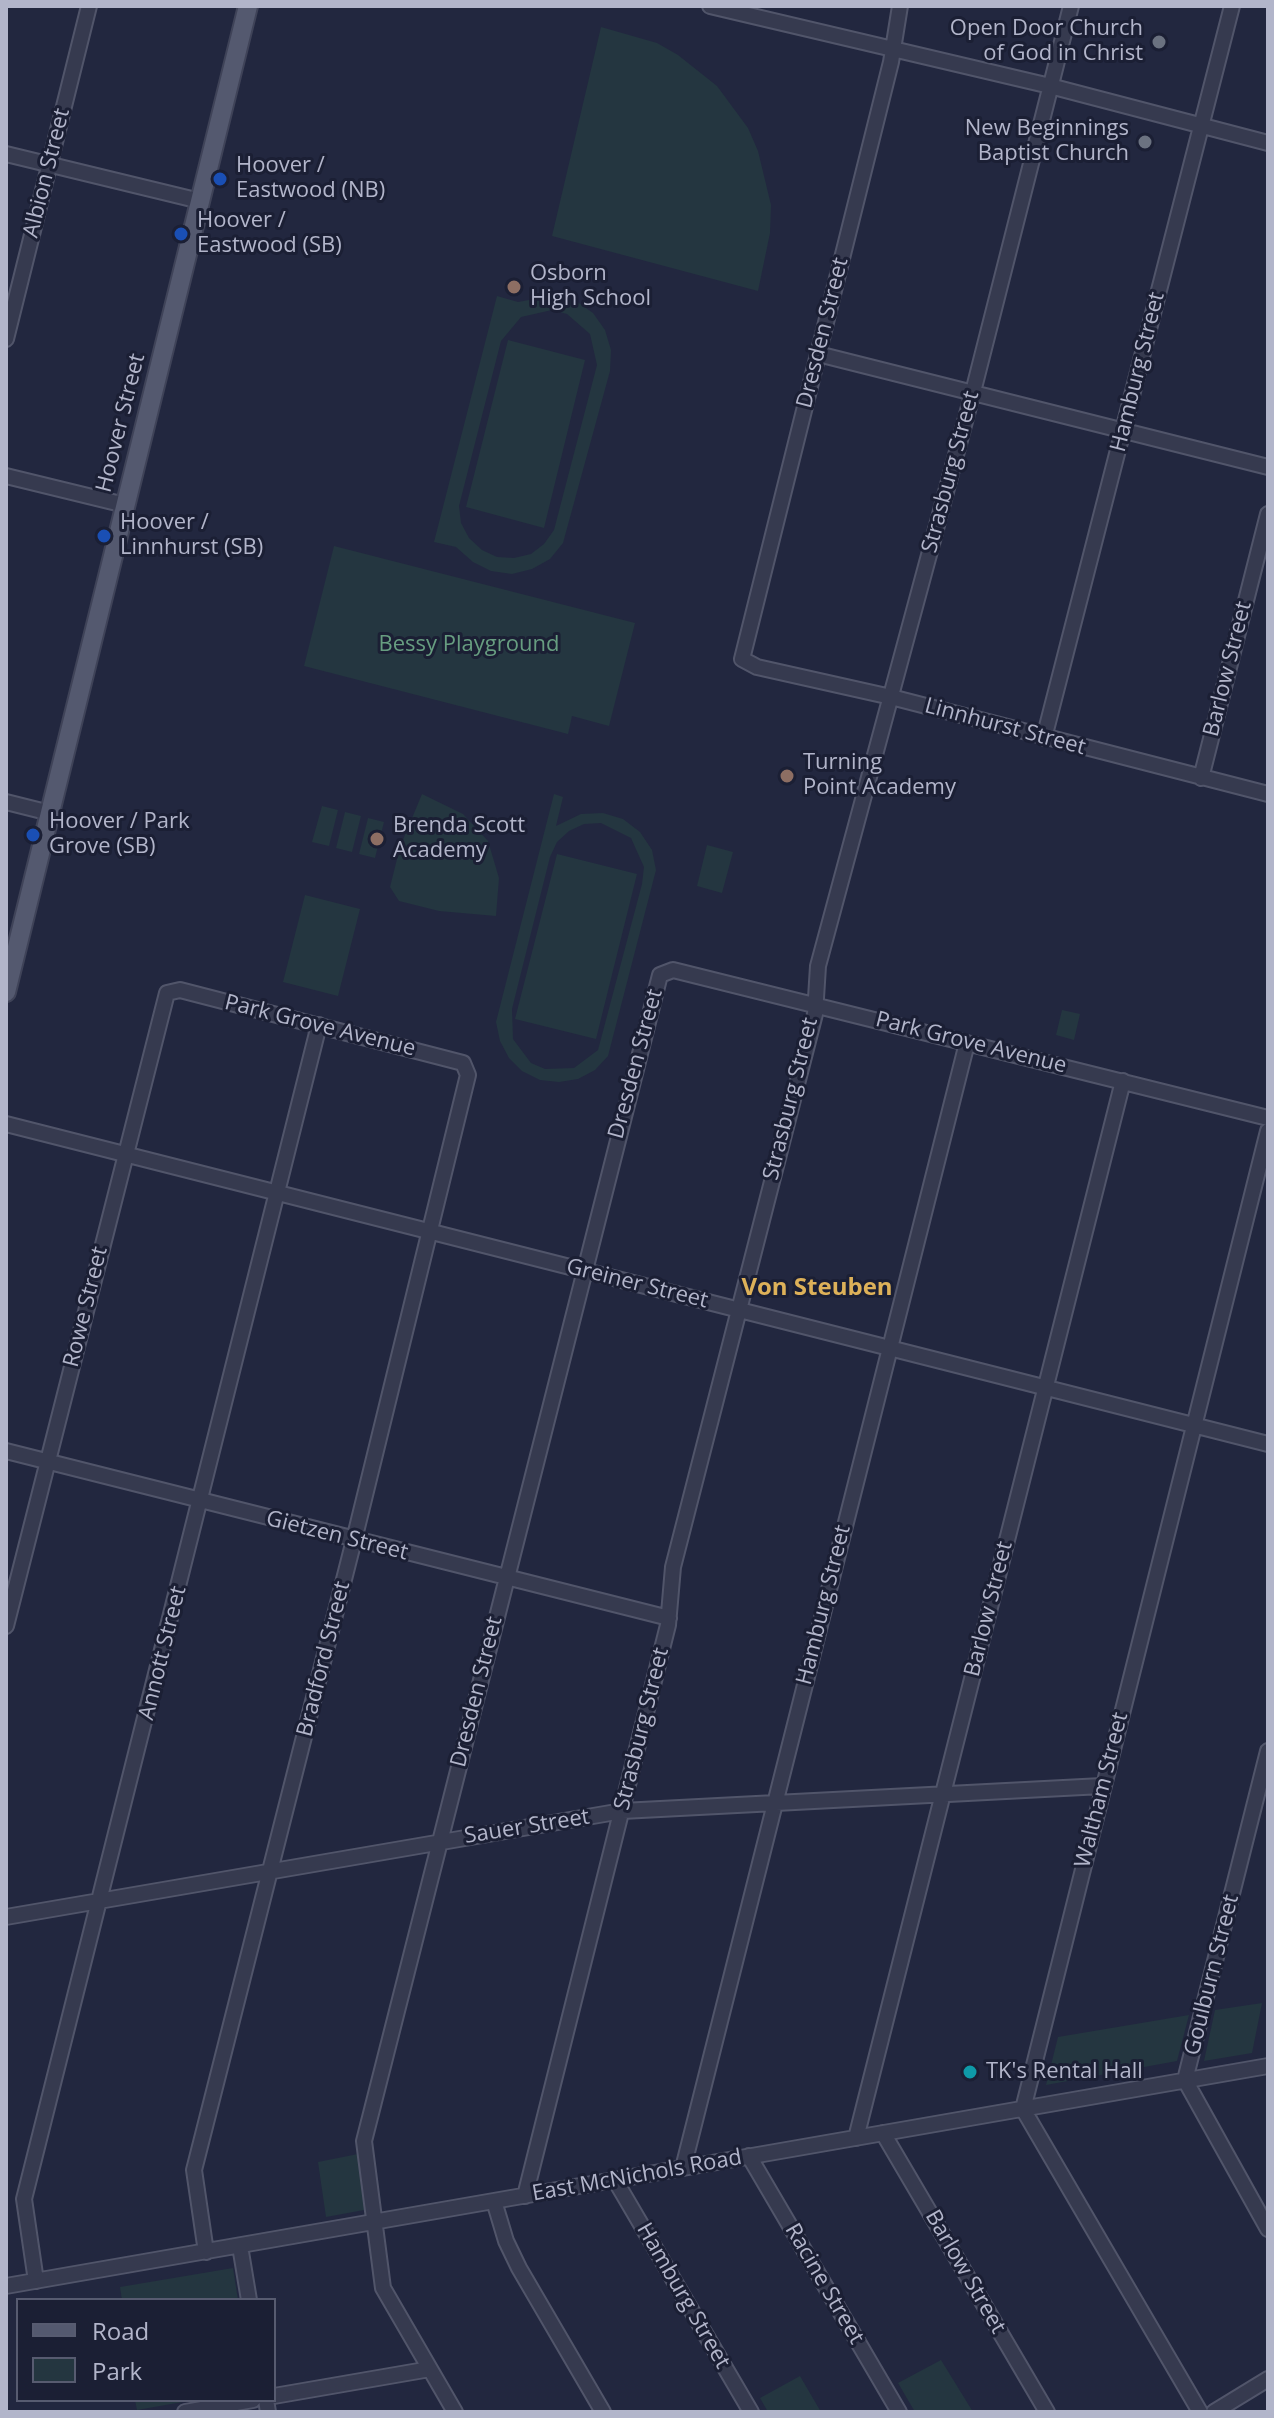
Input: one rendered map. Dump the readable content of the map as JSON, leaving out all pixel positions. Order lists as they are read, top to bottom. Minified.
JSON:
{"streets":{"main road":["Hoover Street"],"street":["Albion Street","Dresden Street","Hamburg Street","Strasburg Street","Barlow Street","Linnhurst Street","Park Grove Avenue","Greiner Street","Rowe Street","Gietzen Street","Annott Street","Bradford Street","Waltham Street","Sauer Street","Goulburn Street","East McNichols Road","Racine Street"]},"crossings":[["Dresden Street","Linnhurst Street"],["Dresden Street","Park Grove Avenue"],["Dresden Street","Greiner Street"],["Dresden Street","Gietzen Street"],["Dresden Street","Sauer Street"],["Dresden Street","East McNichols Road"],["Hamburg Street","Linnhurst Street"],["Hamburg Street","Park Grove Avenue"],["Hamburg Street","Greiner Street"],["Hamburg Street","Sauer Street"],["Hamburg Street","East McNichols Road"],["Strasburg Street","Linnhurst Street"],["Strasburg Street","Park Grove Avenue"],["Strasburg Street","Greiner Street"],["Strasburg Street","Gietzen Street"],["Strasburg Street","Sauer Street"],["Strasburg Street","East McNichols Road"],["Barlow Street","Linnhurst Street"],["Barlow Street","Park Grove Avenue"],["Barlow Street","Greiner Street"],["Barlow Street","Sauer Street"],["Barlow Street","East McNichols Road"],["Park Grove Avenue","Rowe Street"],["Park Grove Avenue","Annott Street"],["Park Grove Avenue","Bradford Street"],["Greiner Street","Rowe Street"],["Greiner Street","Annott Street"],["Greiner Street","Bradford Street"],["Greiner Street","Waltham Street"],["Rowe Street","Gietzen Street"],["Gietzen Street","Annott Street"],["Gietzen Street","Bradford Street"],["Annott Street","Sauer Street"],["Annott Street","East McNichols Road"],["Bradford Street","Sauer Street"],["Bradford Street","East McNichols Road"],["Waltham Street","Sauer Street"],["Waltham Street","East McNichols Road"],["Goulburn Street","East McNichols Road"],["East McNichols Road","Racine Street"]],"districts":["Von Steuben"],"parks":["Bessy Playground"],"places":["Open Door Church of God in Christ","New Beginnings Baptist Church","Hoover / Eastwood (NB)","Hoover / Eastwood (SB)","Osborn High School","Hoover / Linnhurst (SB)","Turning Point Academy","Hoover / Park Grove (SB)","Brenda Scott Academy","TK's Rental Hall"],"legend":["Road","Park"]}
